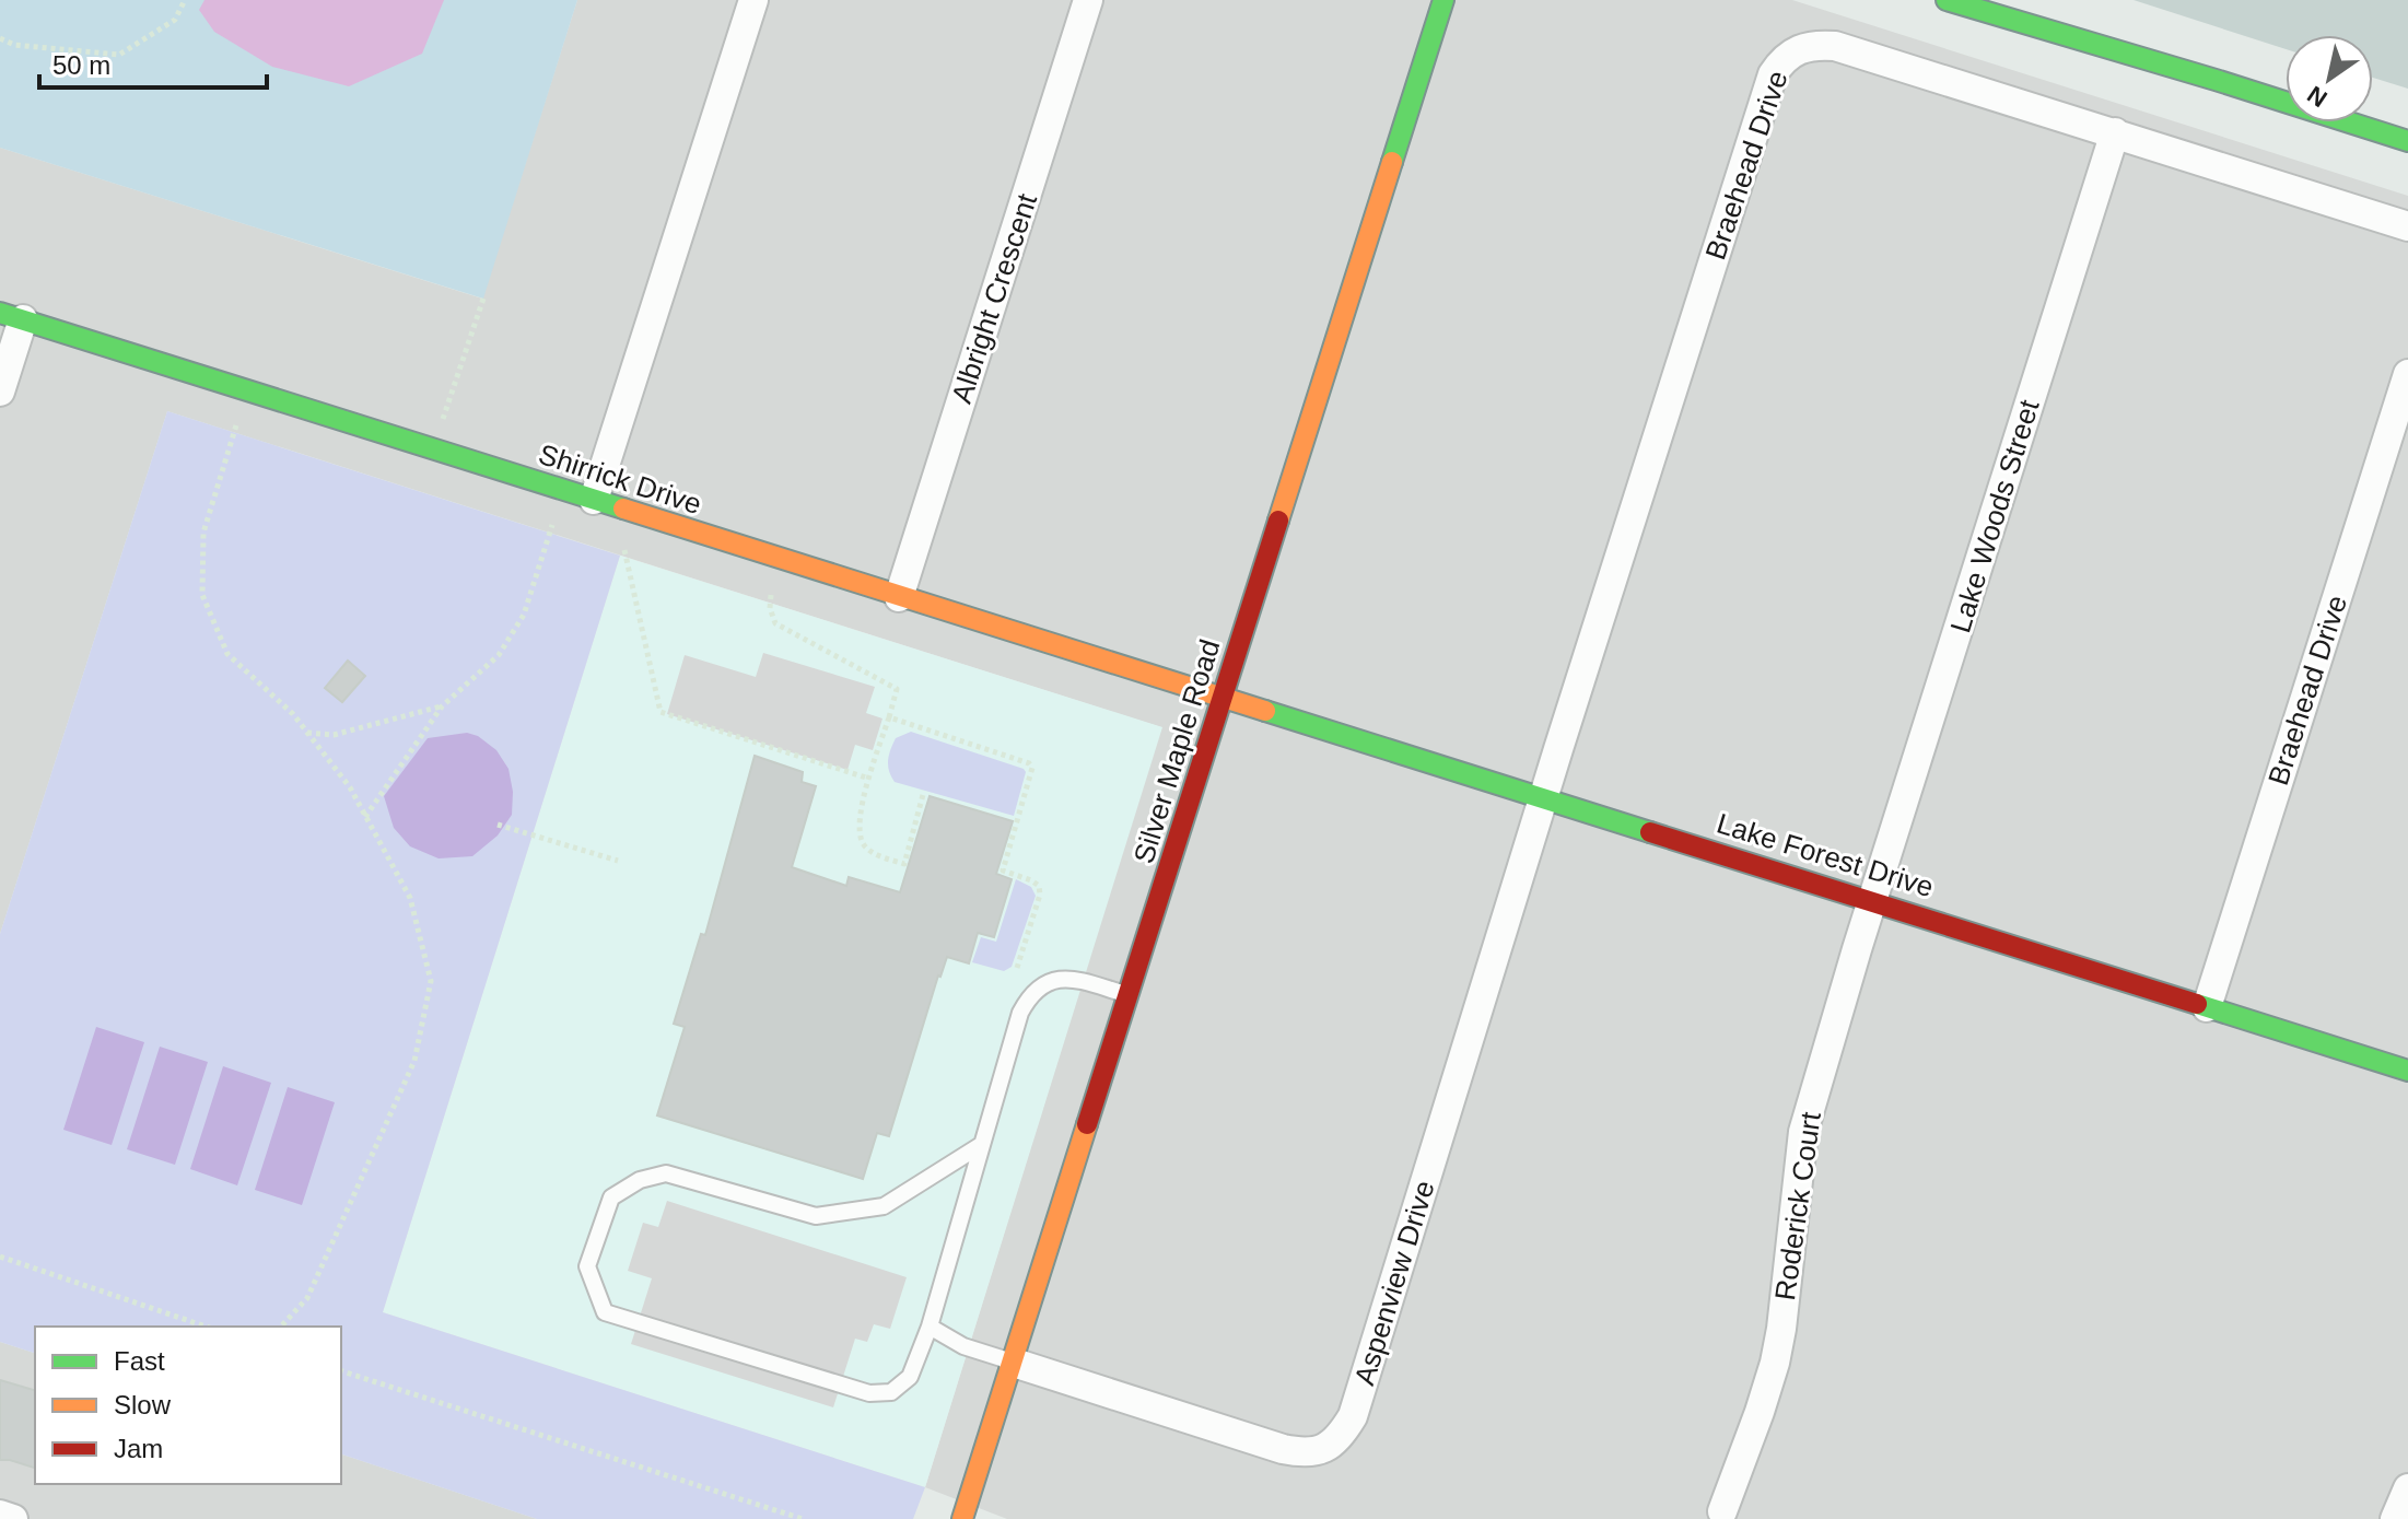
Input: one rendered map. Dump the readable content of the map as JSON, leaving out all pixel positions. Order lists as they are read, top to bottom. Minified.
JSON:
{"streets":{"street":["Braehead Drive","Albright Crescent","Shirrick Drive","Lake Woods Street","Silver Maple Road","Lake Forest Drive","Roderick Court","Aspenview Drive"]},"crossings":[["Braehead Drive","Lake Woods Street"],["Braehead Drive","Lake Forest Drive"],["Braehead Drive","Aspenview Drive"],["Albright Crescent","Shirrick Drive"],["Shirrick Drive","Silver Maple Road"],["Shirrick Drive","Lake Forest Drive"],["Lake Woods Street","Lake Forest Drive"],["Lake Woods Street","Roderick Court"],["Silver Maple Road","Lake Forest Drive"],["Silver Maple Road","Aspenview Drive"],["Lake Forest Drive","Roderick Court"],["Lake Forest Drive","Aspenview Drive"]],"legend":["Fast","Slow","Jam"],"scale_bar":"50 m","north":"bottom left"}
